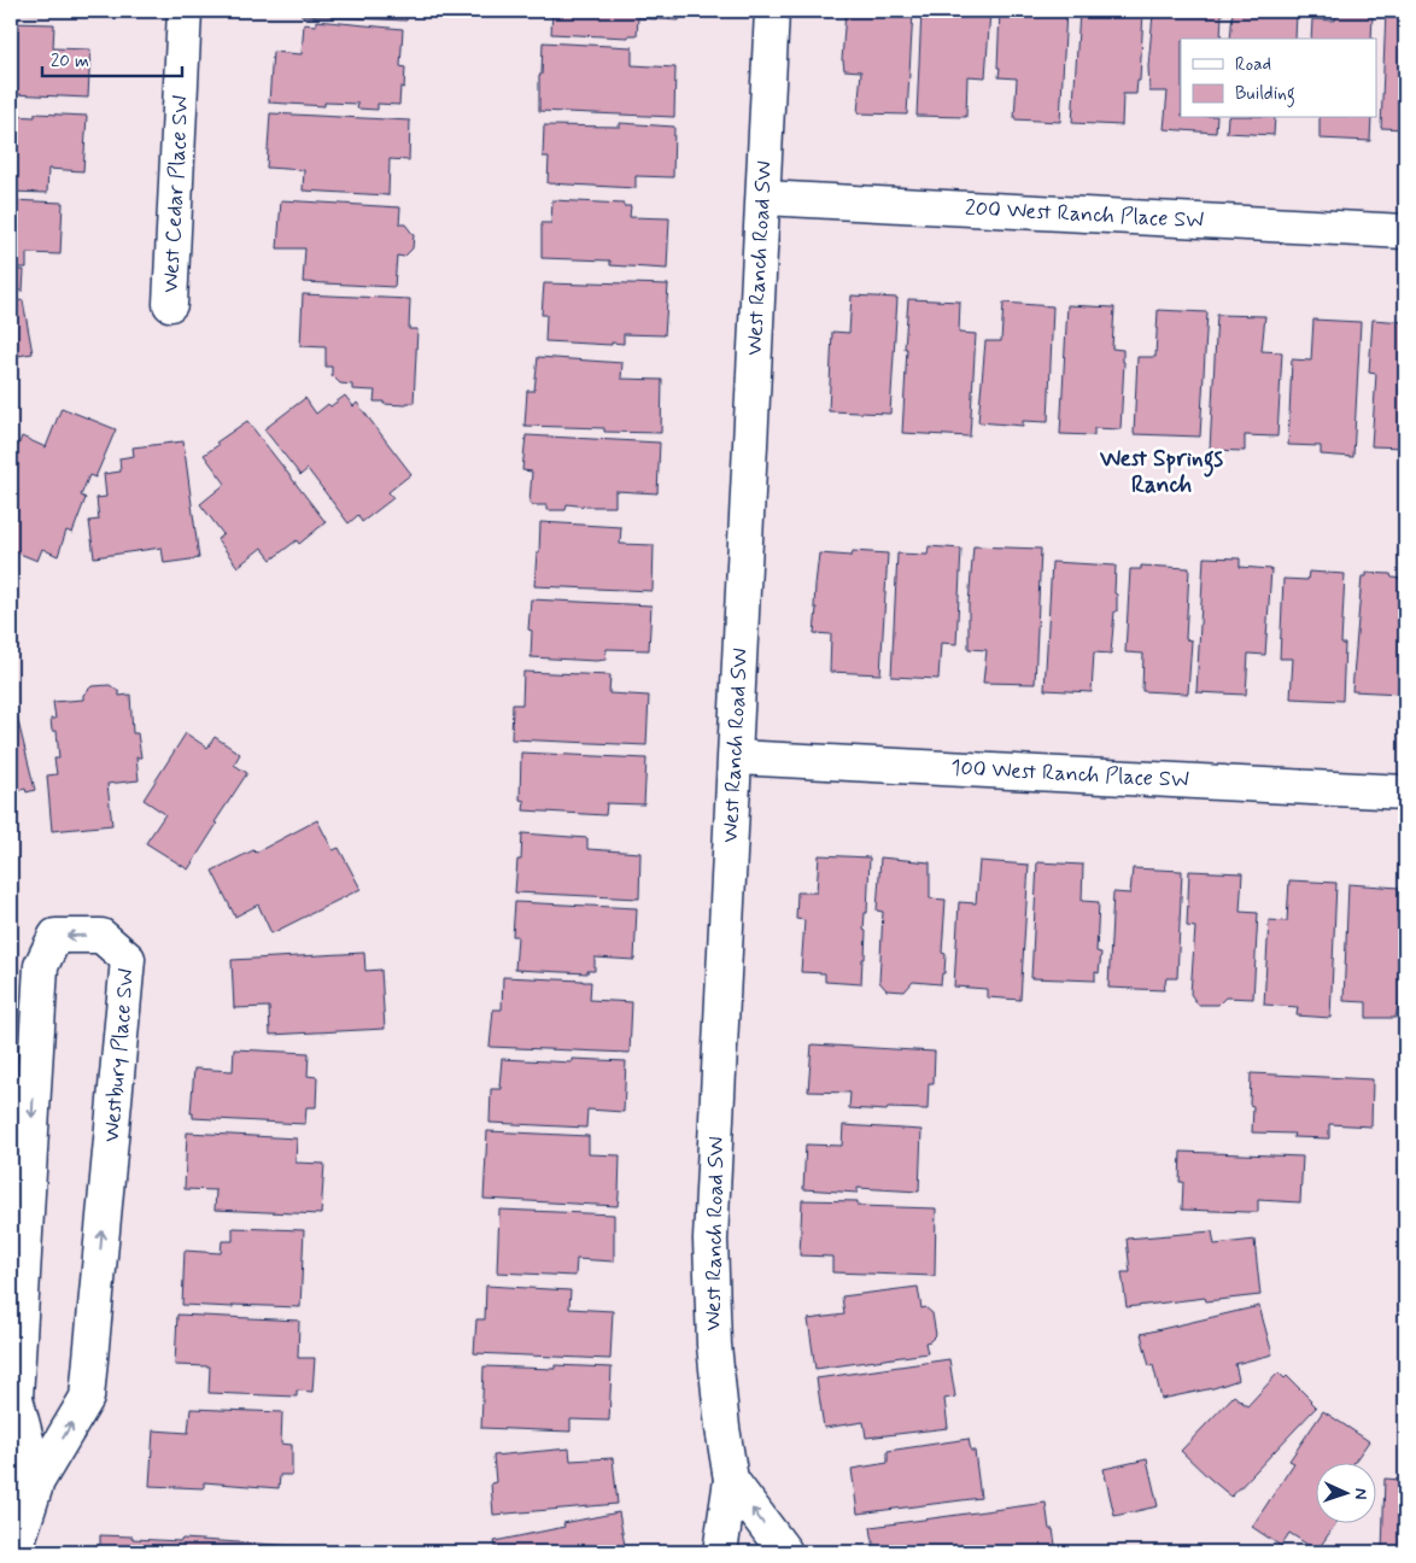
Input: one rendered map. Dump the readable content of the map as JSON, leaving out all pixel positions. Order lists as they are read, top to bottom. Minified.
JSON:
{"streets":{"street":["West Cedar Place SW","200 West Ranch Place SW","West Ranch Road SW","100 West Ranch Place SW","Westbury Place SW"]},"crossings":[["200 West Ranch Place SW","West Ranch Road SW"],["West Ranch Road SW","100 West Ranch Place SW"]],"districts":["West Springs Ranch"],"legend":["Road","Building"],"scale_bar":"20 m","north":"right"}
